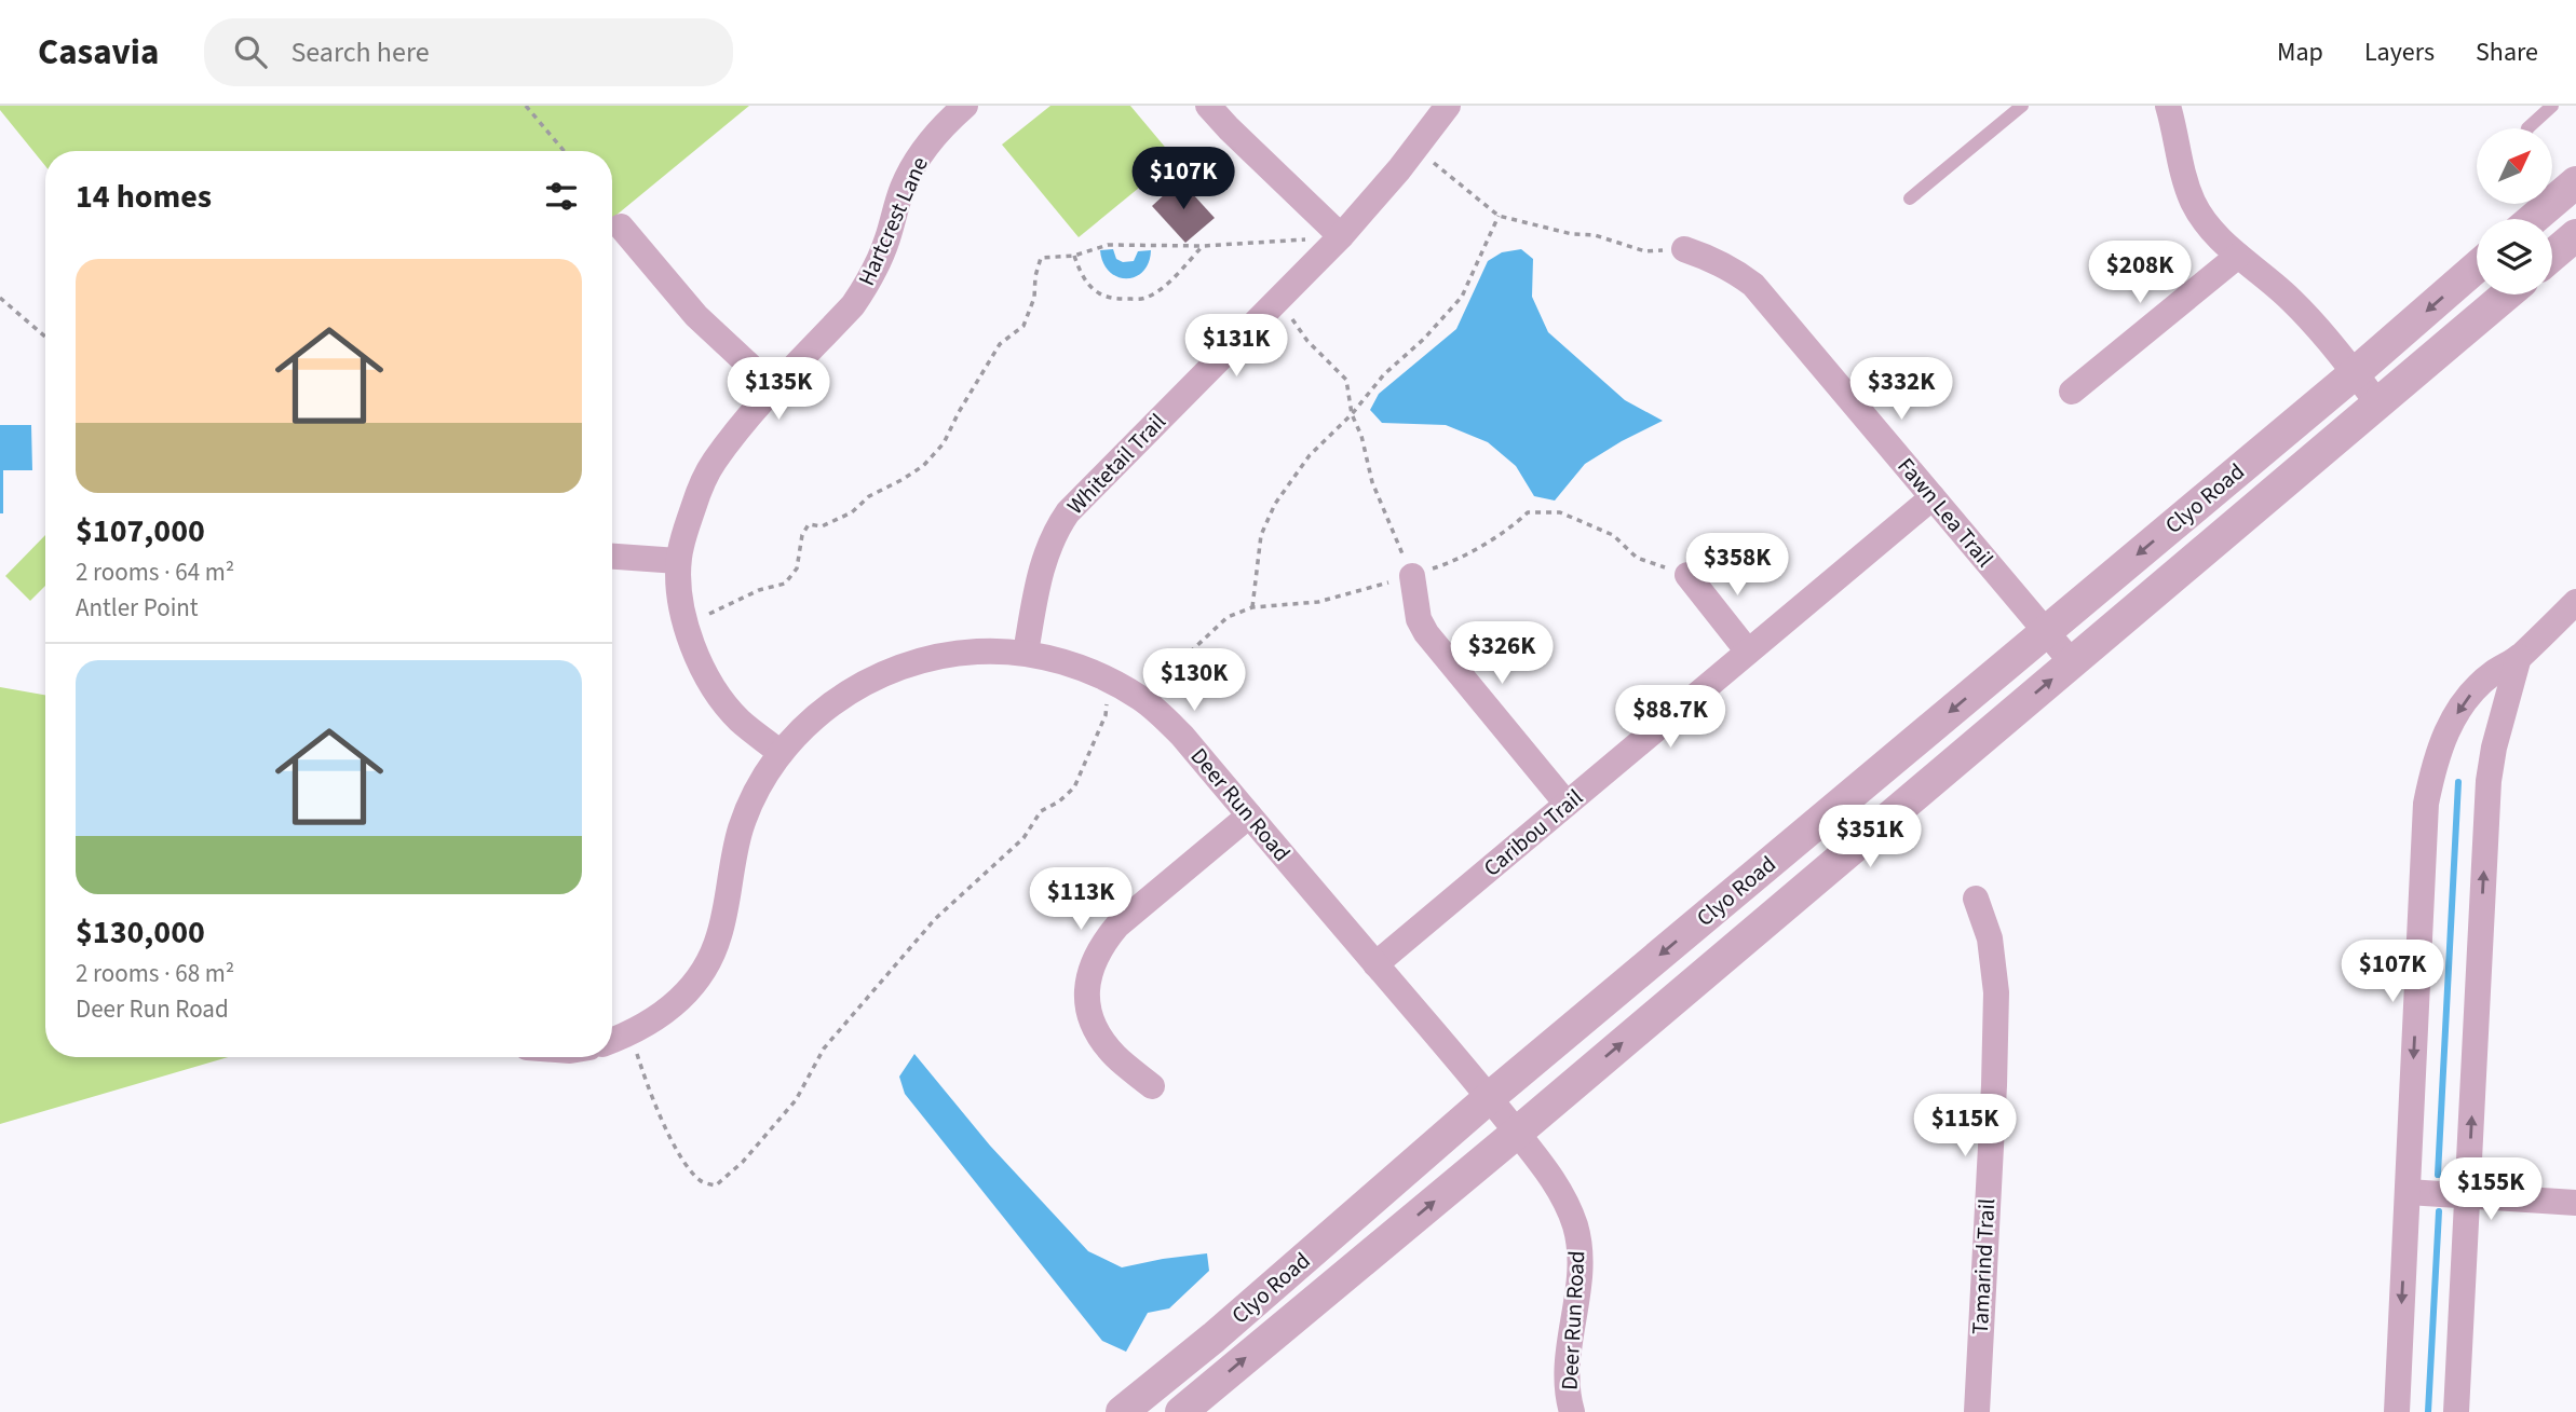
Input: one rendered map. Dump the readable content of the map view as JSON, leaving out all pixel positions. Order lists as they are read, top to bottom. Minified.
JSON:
{"streets":{"street":["Hartcrest Lane","Whitetail Trail","Clyo Road","Fawn Lea Trail","Deer Run Road","Caribou Trail","Tamarind Trail"]},"crossings":[["Hartcrest Lane","Deer Run Road"],["Whitetail Trail","Deer Run Road"],["Clyo Road","Fawn Lea Trail"],["Clyo Road","Deer Run Road"],["Fawn Lea Trail","Caribou Trail"],["Deer Run Road","Caribou Trail"]],"north":"top right","page":{"header":"Casavia","search":"Search here","nav":["Map","Layers","Share"],"price":["$107K","$208K","$131K","$135K","$332K","$358K","$326K","$130K","$88.7K","$351K","$113K","$107K","$115K","$155K"],"heading":"14 homes","list":[{"name":"$107,000","note":"2 rooms · 64 m² · Antler Point"},{"name":"$130,000","note":"2 rooms · 68 m² · Deer Run Road"}]}}
